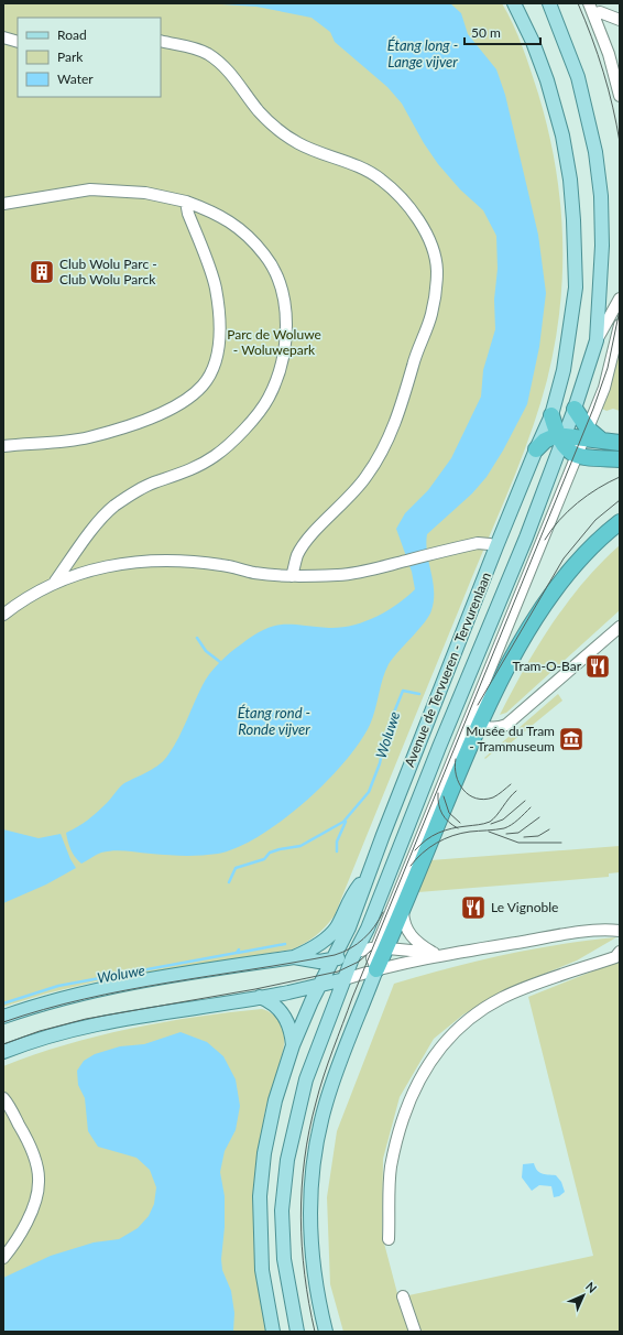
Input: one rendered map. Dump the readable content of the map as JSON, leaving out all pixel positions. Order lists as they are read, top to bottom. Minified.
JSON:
{"streets":{"main road":["Avenue de Tervueren - Tervurenlaan"]},"water":["Étang long - Lange vijver","Étang rond - Ronde vijver","Woluwe"],"parks":["Parc de Woluwe - Woluwepark"],"places":{"building":["Club Wolu Parc - Club Wolu Parck"],"restaurant":["Tram-O-Bar","Le Vignoble"],"museum":["Musée du Tram - Trammuseum"]},"legend":["Road","Park","Water"],"scale_bar":"50 m","north":"top right"}
